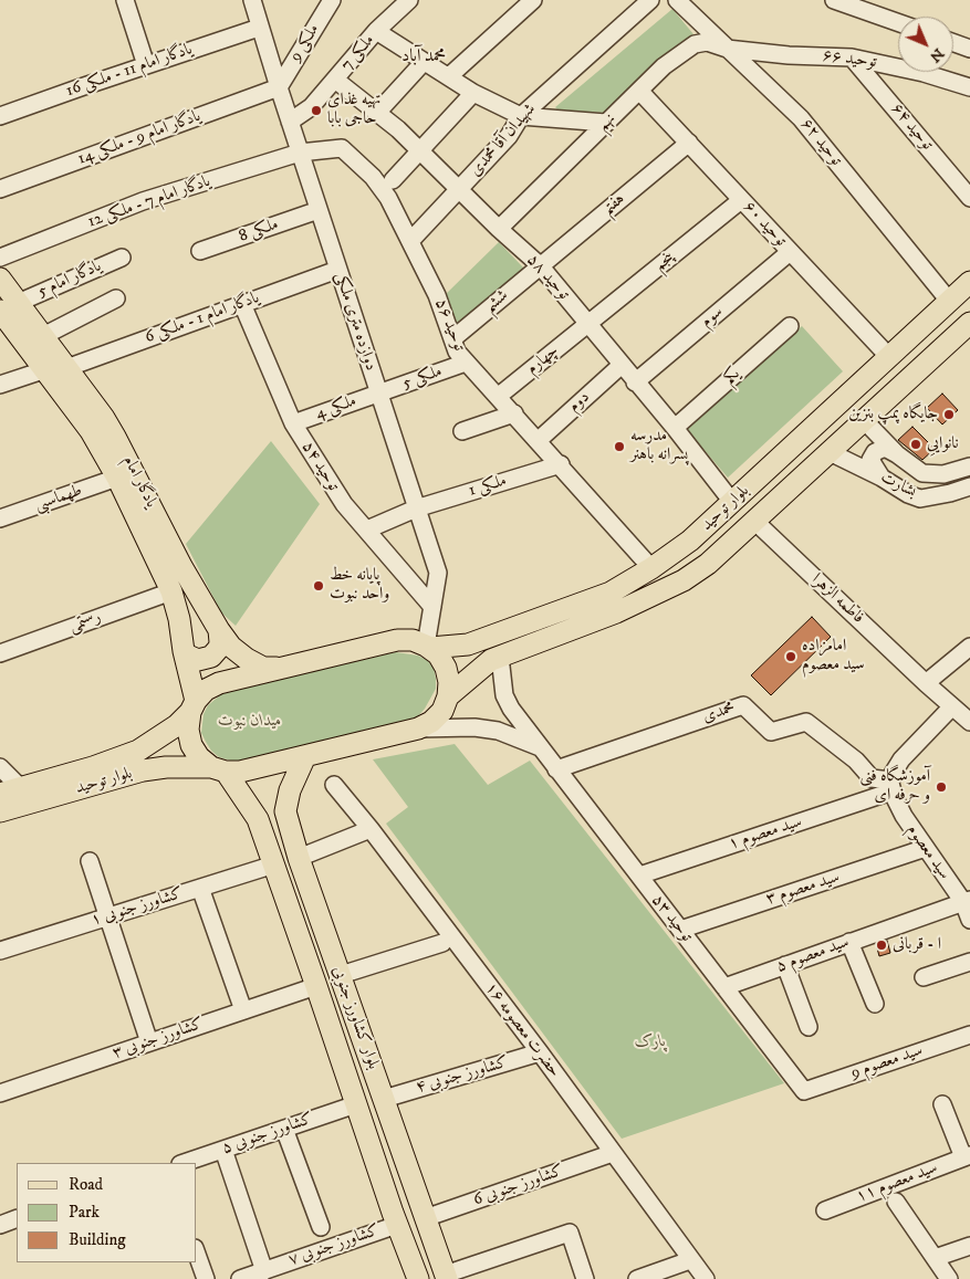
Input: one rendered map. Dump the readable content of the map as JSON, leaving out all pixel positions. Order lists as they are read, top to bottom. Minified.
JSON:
{"streets":{"main road":["یادگار امام","بلوار توحید","بلوار کشاورز جنوبی"],"street":["ملکی 9","ملکی 7","توحید ۶۶","یادگار امام 11 - ملکی 16","نهم","توحید ۶۴","یادگار امام 9 - ملکی 14","شهیدان آقا محمدی","توحید ۶۲","یادگار امام 7 - ملکی 12","هفتم","توحید ۶۰","ملکی 8","پنجم","توحید ۵۸","یادگار امام 5","ششم","سوم","یادگار امام 1 - ملکی 6","دوازده متری ملکی","توحید ۵۶","چهارم","یکم","ملکی 5","دوم","ملکی 4","توحید ۵۴","بشارت","ملکی 1","طهماسبی","فاطمه الزهرا","رستمی","محمدی","سید معصوم ۱","سید معصوم","سید معصوم ۳","کشاورز جنوبی ۱","توحید ۵۳","سید معصوم ۵","حضرت معصومه ۱۶","کشاورز جنوبی ۳","سید معصوم 9","کشاورز جنوبی ۴","کشاورز جنوبی ۵","سید معصوم ۱۱","کشاورز جنوبی 6","کشاورز جنوبی ۷"]},"crossings":[["ملکی 9","یادگار امام 9 - ملکی 14"],["ملکی 9","دوازده متری ملکی"],["ملکی 7","شهیدان آقا محمدی"],["ملکی 7","توحید ۵۸"],["ملکی 7","دوازده متری ملکی"],["توحید ۶۶","نهم"],["توحید ۶۶","توحید ۶۴"],["توحید ۶۶","توحید ۶۲"],["یادگار امام 11 - ملکی 16","دوازده متری ملکی"],["نهم","توحید ۶۲"],["نهم","توحید ۶۰"],["نهم","توحید ۵۸"],["یادگار امام 9 - ملکی 14","دوازده متری ملکی"],["شهیدان آقا محمدی","توحید ۵۸"],["شهیدان آقا محمدی","توحید ۵۶"],["توحید ۶۲","بلوار توحید"],["یادگار امام 7 - ملکی 12","دوازده متری ملکی"],["یادگار امام 7 - ملکی 12","توحید ۵۶"],["هفتم","توحید ۶۰"],["هفتم","توحید ۵۸"],["هفتم","ششم"],["توحید ۶۰","پنجم"],["توحید ۶۰","سوم"],["توحید ۶۰","بلوار توحید"],["ملکی 8","دوازده متری ملکی"],["پنجم","توحید ۵۸"],["پنجم","چهارم"],["توحید ۵۸","ششم"],["توحید ۵۸","سوم"],["توحید ۵۸","چهارم"],["توحید ۵۸","یکم"],["توحید ۵۸","دوم"],["توحید ۵۸","بلوار توحید"],["یادگار امام 5","یادگار امام"],["ششم","توحید ۵۶"],["یادگار امام 1 - ملکی 6","دوازده متری ملکی"],["یادگار امام 1 - ملکی 6","توحید ۵۴"],["یادگار امام 1 - ملکی 6","یادگار امام"],["دوازده متری ملکی","توحید ۵۶"],["دوازده متری ملکی","ملکی 5"],["دوازده متری ملکی","ملکی 4"],["دوازده متری ملکی","توحید ۵۴"],["دوازده متری ملکی","ملکی 1"],["دوازده متری ملکی","بلوار توحید"],["توحید ۵۶","چهارم"],["توحید ۵۶","ملکی 5"],["توحید ۵۶","دوم"],["توحید ۵۶","ملکی 1"],["توحید ۵۶","بلوار توحید"],["ملکی 5","ملکی 4"],["ملکی 4","توحید ۵۴"],["توحید ۵۴","ملکی 1"],["یادگار امام","طهماسبی"],["یادگار امام","بلوار توحید"],["یادگار امام","رستمی"],["بشارت","بلوار توحید"],["بلوار توحید","فاطمه الزهرا"],["بلوار توحید","توحید ۵۳"],["بلوار توحید","بلوار کشاورز جنوبی"],["محمدی","سید معصوم ۱"],["محمدی","سید معصوم"],["محمدی","توحید ۵۳"],["سید معصوم ۱","سید معصوم"],["سید معصوم ۱","توحید ۵۳"],["سید معصوم","سید معصوم ۳"],["سید معصوم","سید معصوم ۵"],["سید معصوم ۳","توحید ۵۳"],["کشاورز جنوبی ۱","بلوار کشاورز جنوبی"],["توحید ۵۳","سید معصوم ۵"],["توحید ۵۳","سید معصوم 9"],["بلوار کشاورز جنوبی","کشاورز جنوبی ۳"],["بلوار کشاورز جنوبی","کشاورز جنوبی ۴"],["بلوار کشاورز جنوبی","کشاورز جنوبی ۵"],["بلوار کشاورز جنوبی","کشاورز جنوبی 6"],["بلوار کشاورز جنوبی","کشاورز جنوبی ۷"],["حضرت معصومه ۱۶","کشاورز جنوبی ۴"],["حضرت معصومه ۱۶","کشاورز جنوبی 6"]],"districts":["محمد آباد"],"parks":["میدان نبوت","پارک"],"places":["تهیه غذای حاجی بابا","جایگاه پمپ بنزین","نانواییِ","مدرسه پسرانه باهنر","پایانه خط واحد نبوت","امامزاده سید معصوم","آموزشگاه فنی و حرفه ای","ا - قربانی"],"legend":["Road","Park","Building"],"north":"bottom right"}
